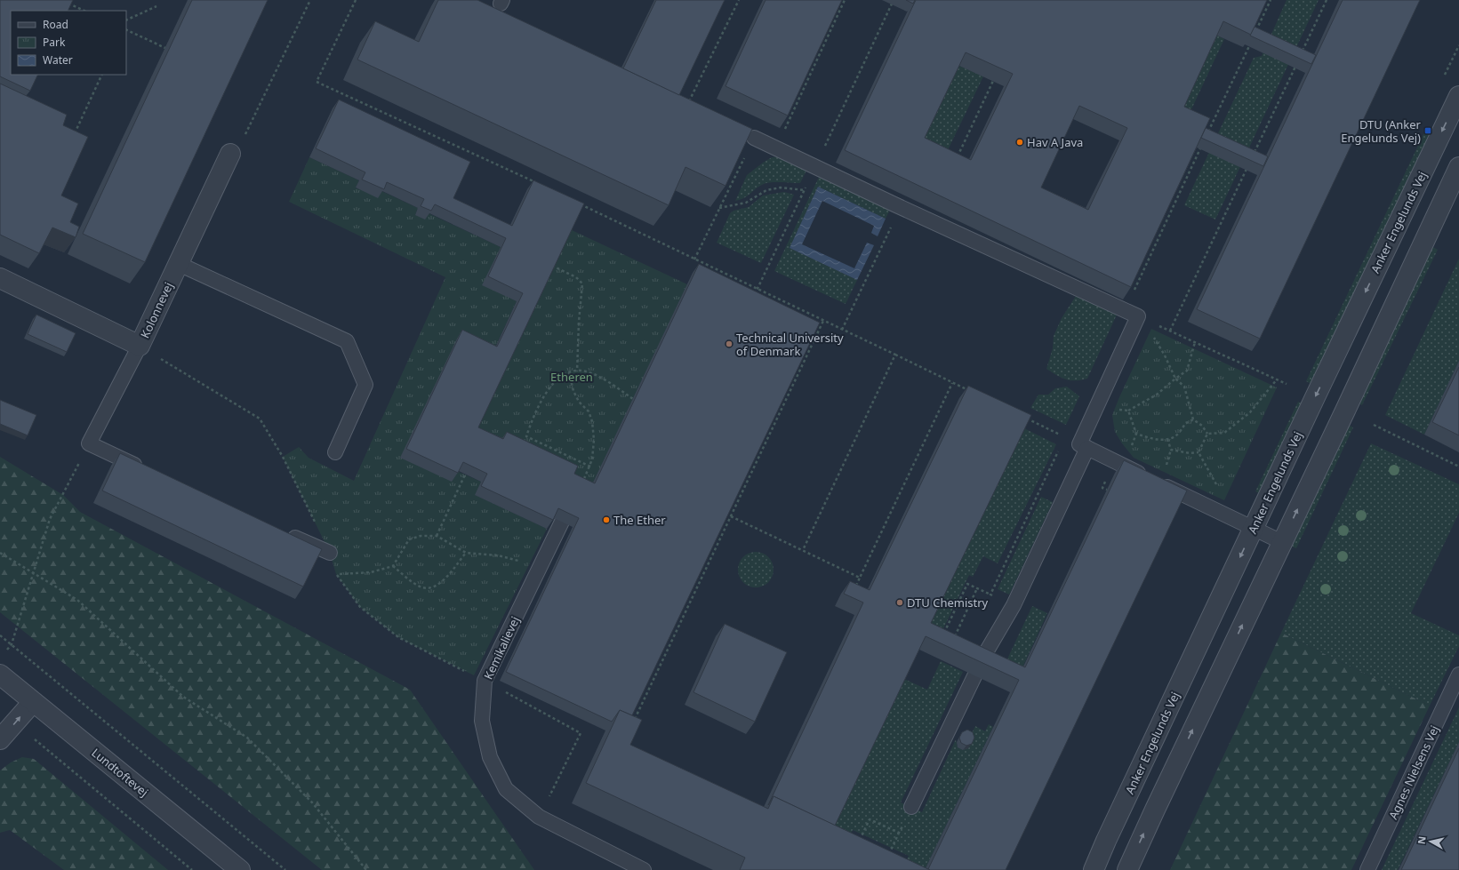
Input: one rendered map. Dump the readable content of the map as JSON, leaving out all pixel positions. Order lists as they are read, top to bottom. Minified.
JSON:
{"streets":{"street":["Anker Engelunds Vej","Kolonnevej","Lundtoftevej"],"lane":["Kemikalievej","Agnes Nielsens Vej"]},"parks":["Etheren"],"places":{"transit":["DTU (Anker Engelunds Vej)"],"other":["Hav A Java","Technical University of Denmark","The Ether","DTU Chemistry"]},"legend":["Road","Park","Water"],"north":"left"}
